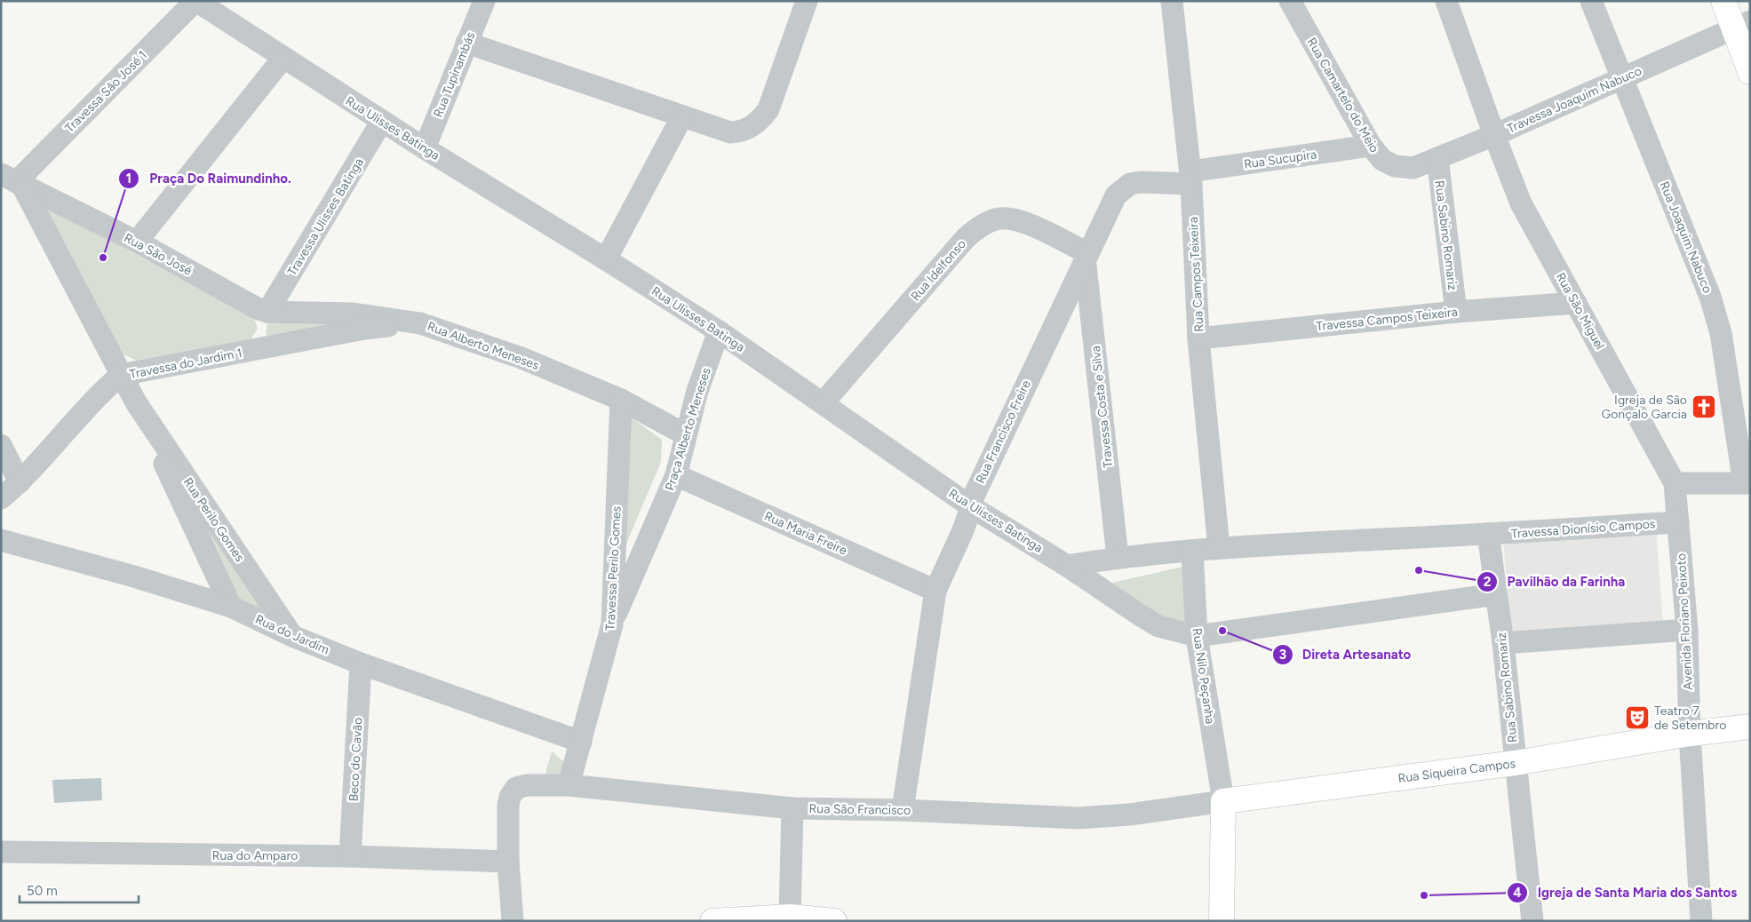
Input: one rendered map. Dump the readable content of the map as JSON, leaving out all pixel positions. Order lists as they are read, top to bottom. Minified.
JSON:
{"streets":{"main road":["Rua Siqueira Campos"],"street":["Rua Tupinambás","Travessa São José 1","Rua Camartelo do Meio","Travessa Joaquim Nabuco","Rua Ulisses Batinga","Rua Sucupira","Travessa Ulisses Batinga","Rua Sabino Romariz","Rua Joaquim Nabuco","Rua São José","Rua Idelfonso","Rua Campos Teixeira","Rua São Miguel","Travessa Campos Teixeira","Rua Alberto Meneses","Travessa do Jardim 1","Travessa Costa e Silva","Praça Alberto Meneses","Rua Francisco Freire","Rua Perilo Gomes","Travessa Dionísio Campos","Rua Maria Freire","Travessa Perilo Gomes","Avenida Floriano Peixoto","Rua do Jardim","Rua Nilo Peçanha","Beco do Cavão","Rua São Francisco","Rua do Amparo"]},"crossings":[["Rua Tupinambás","Rua Ulisses Batinga"],["Travessa São José 1","Rua Ulisses Batinga"],["Travessa São José 1","Rua São José"],["Travessa São José 1","Rua Perilo Gomes"],["Rua Camartelo do Meio","Travessa Joaquim Nabuco"],["Rua Camartelo do Meio","Rua Sucupira"],["Travessa Joaquim Nabuco","Rua Sabino Romariz"],["Travessa Joaquim Nabuco","Rua Joaquim Nabuco"],["Travessa Joaquim Nabuco","Rua São Miguel"],["Rua Ulisses Batinga","Travessa Ulisses Batinga"],["Rua Ulisses Batinga","Rua Idelfonso"],["Rua Ulisses Batinga","Praça Alberto Meneses"],["Rua Ulisses Batinga","Rua Francisco Freire"],["Rua Ulisses Batinga","Travessa Dionísio Campos"],["Rua Ulisses Batinga","Rua Nilo Peçanha"],["Rua Sucupira","Rua Campos Teixeira"],["Rua Sucupira","Rua Francisco Freire"],["Travessa Ulisses Batinga","Rua São José"],["Travessa Ulisses Batinga","Rua Alberto Meneses"],["Rua Sabino Romariz","Travessa Campos Teixeira"],["Rua Sabino Romariz","Travessa Dionísio Campos"],["Rua Sabino Romariz","Rua Siqueira Campos"],["Rua São José","Rua Alberto Meneses"],["Rua São José","Rua Perilo Gomes"],["Rua Idelfonso","Travessa Costa e Silva"],["Rua Idelfonso","Rua Francisco Freire"],["Rua Campos Teixeira","Travessa Campos Teixeira"],["Rua Campos Teixeira","Rua Francisco Freire"],["Rua Campos Teixeira","Travessa Dionísio Campos"],["Rua São Miguel","Travessa Campos Teixeira"],["Rua São Miguel","Avenida Floriano Peixoto"],["Rua Alberto Meneses","Travessa do Jardim 1"],["Rua Alberto Meneses","Praça Alberto Meneses"],["Rua Alberto Meneses","Travessa Perilo Gomes"],["Travessa do Jardim 1","Rua Perilo Gomes"],["Travessa Costa e Silva","Rua Francisco Freire"],["Travessa Costa e Silva","Travessa Dionísio Campos"],["Praça Alberto Meneses","Rua Maria Freire"],["Praça Alberto Meneses","Travessa Perilo Gomes"],["Rua Francisco Freire","Rua Maria Freire"],["Rua Francisco Freire","Rua São Francisco"],["Rua Perilo Gomes","Rua do Jardim"],["Travessa Dionísio Campos","Avenida Floriano Peixoto"],["Travessa Dionísio Campos","Rua Nilo Peçanha"],["Travessa Perilo Gomes","Rua do Jardim"],["Travessa Perilo Gomes","Rua São Francisco"],["Avenida Floriano Peixoto","Rua Siqueira Campos"],["Rua do Jardim","Beco do Cavão"],["Rua Nilo Peçanha","Rua Siqueira Campos"],["Rua Nilo Peçanha","Rua São Francisco"],["Beco do Cavão","Rua do Amparo"],["Rua Siqueira Campos","Rua São Francisco"],["Rua São Francisco","Rua do Amparo"]],"places":{"other":["Praça Do Raimundinho.","Pavilhão da Farinha","Direta Artesanato","Igreja de Santa Maria dos Santos"],"church":["Igreja de São Gonçalo Garcia"],"theatre":["Teatro 7 de Setembro"]},"scale_bar":"50 m"}
